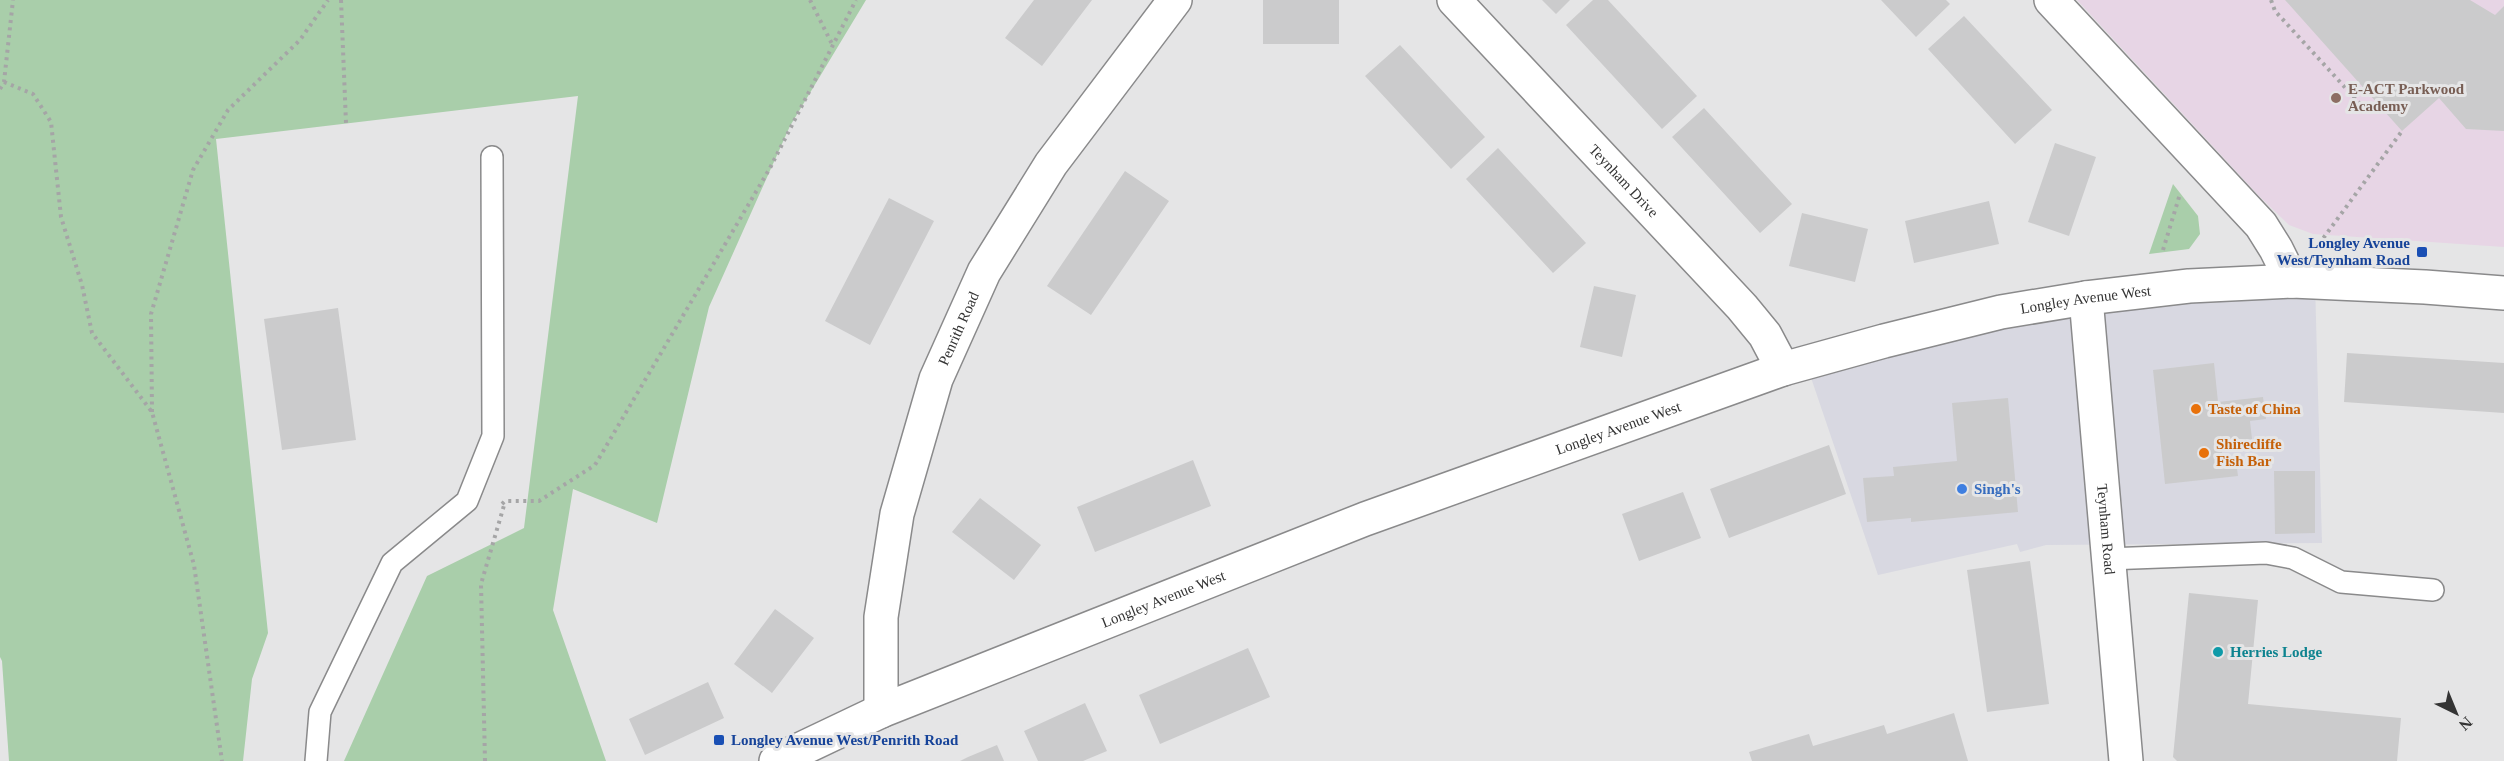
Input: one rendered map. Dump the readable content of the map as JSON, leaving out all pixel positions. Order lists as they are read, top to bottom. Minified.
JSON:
{"streets":{"street":["Teynham Drive","Longley Avenue West","Penrith Road","Teynham Road"]},"crossings":[["Teynham Drive","Longley Avenue West"],["Longley Avenue West","Penrith Road"],["Longley Avenue West","Teynham Road"]],"places":{"other":["E-ACT Parkwood Academy","Taste of China","Shirecliffe Fish Bar","Singh's","Herries Lodge"],"transit":["Longley Avenue West/Teynham Road","Longley Avenue West/Penrith Road"]},"north":"bottom right"}
